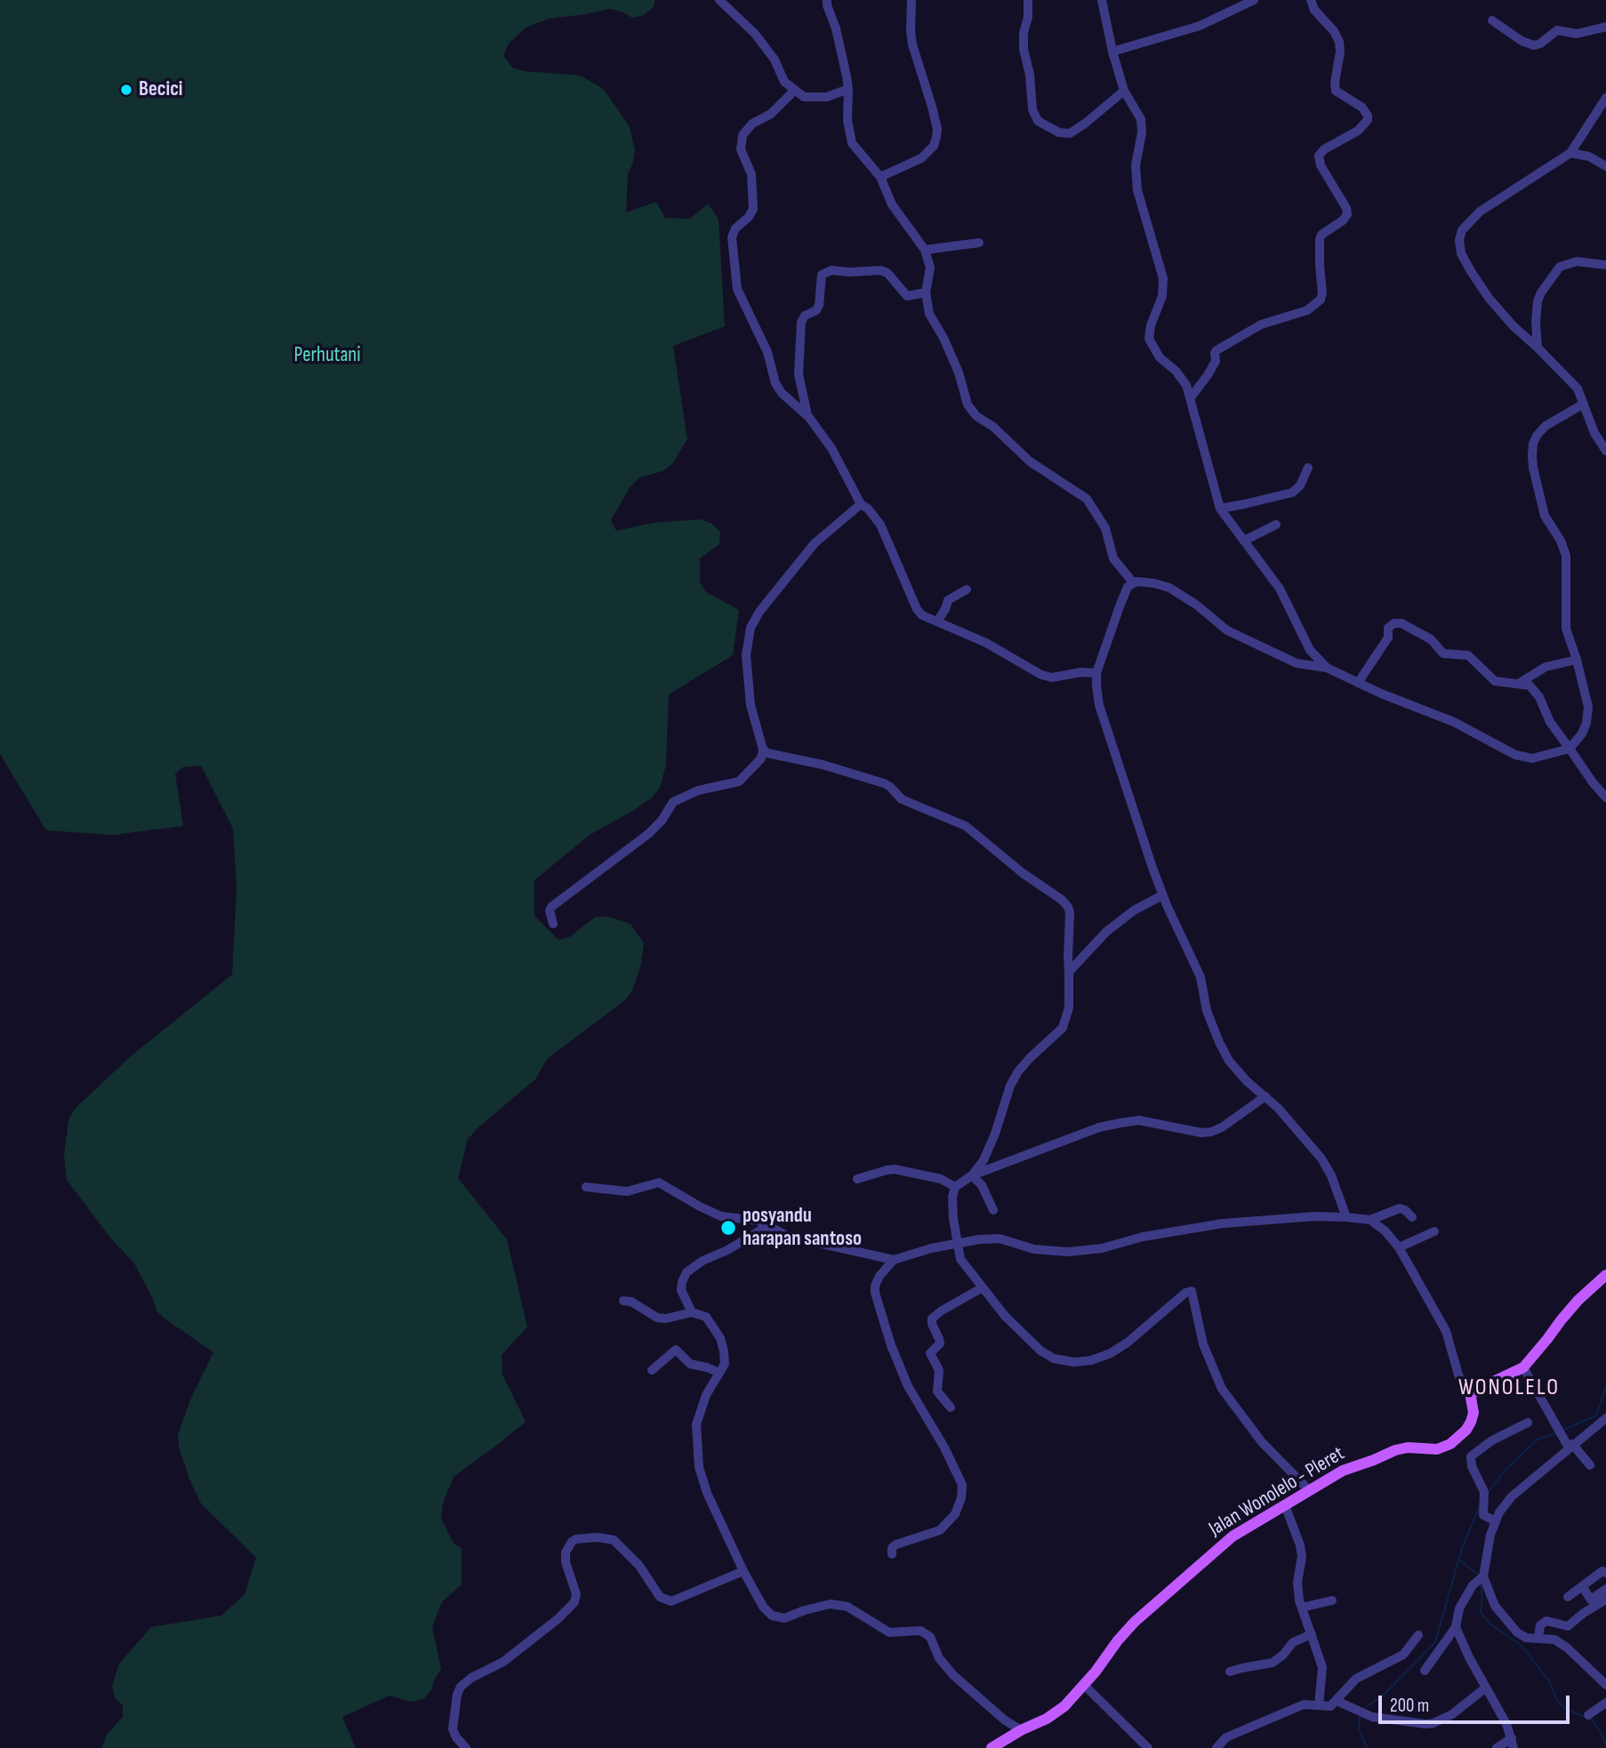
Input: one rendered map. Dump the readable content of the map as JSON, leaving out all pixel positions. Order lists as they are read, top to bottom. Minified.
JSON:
{"streets":{"main road":["Jalan Wonolelo - Pleret"]},"districts":["WONOLELO"],"parks":["Perhutani"],"places":["Becici","posyandu harapan santoso"],"scale_bar":"200 m"}
